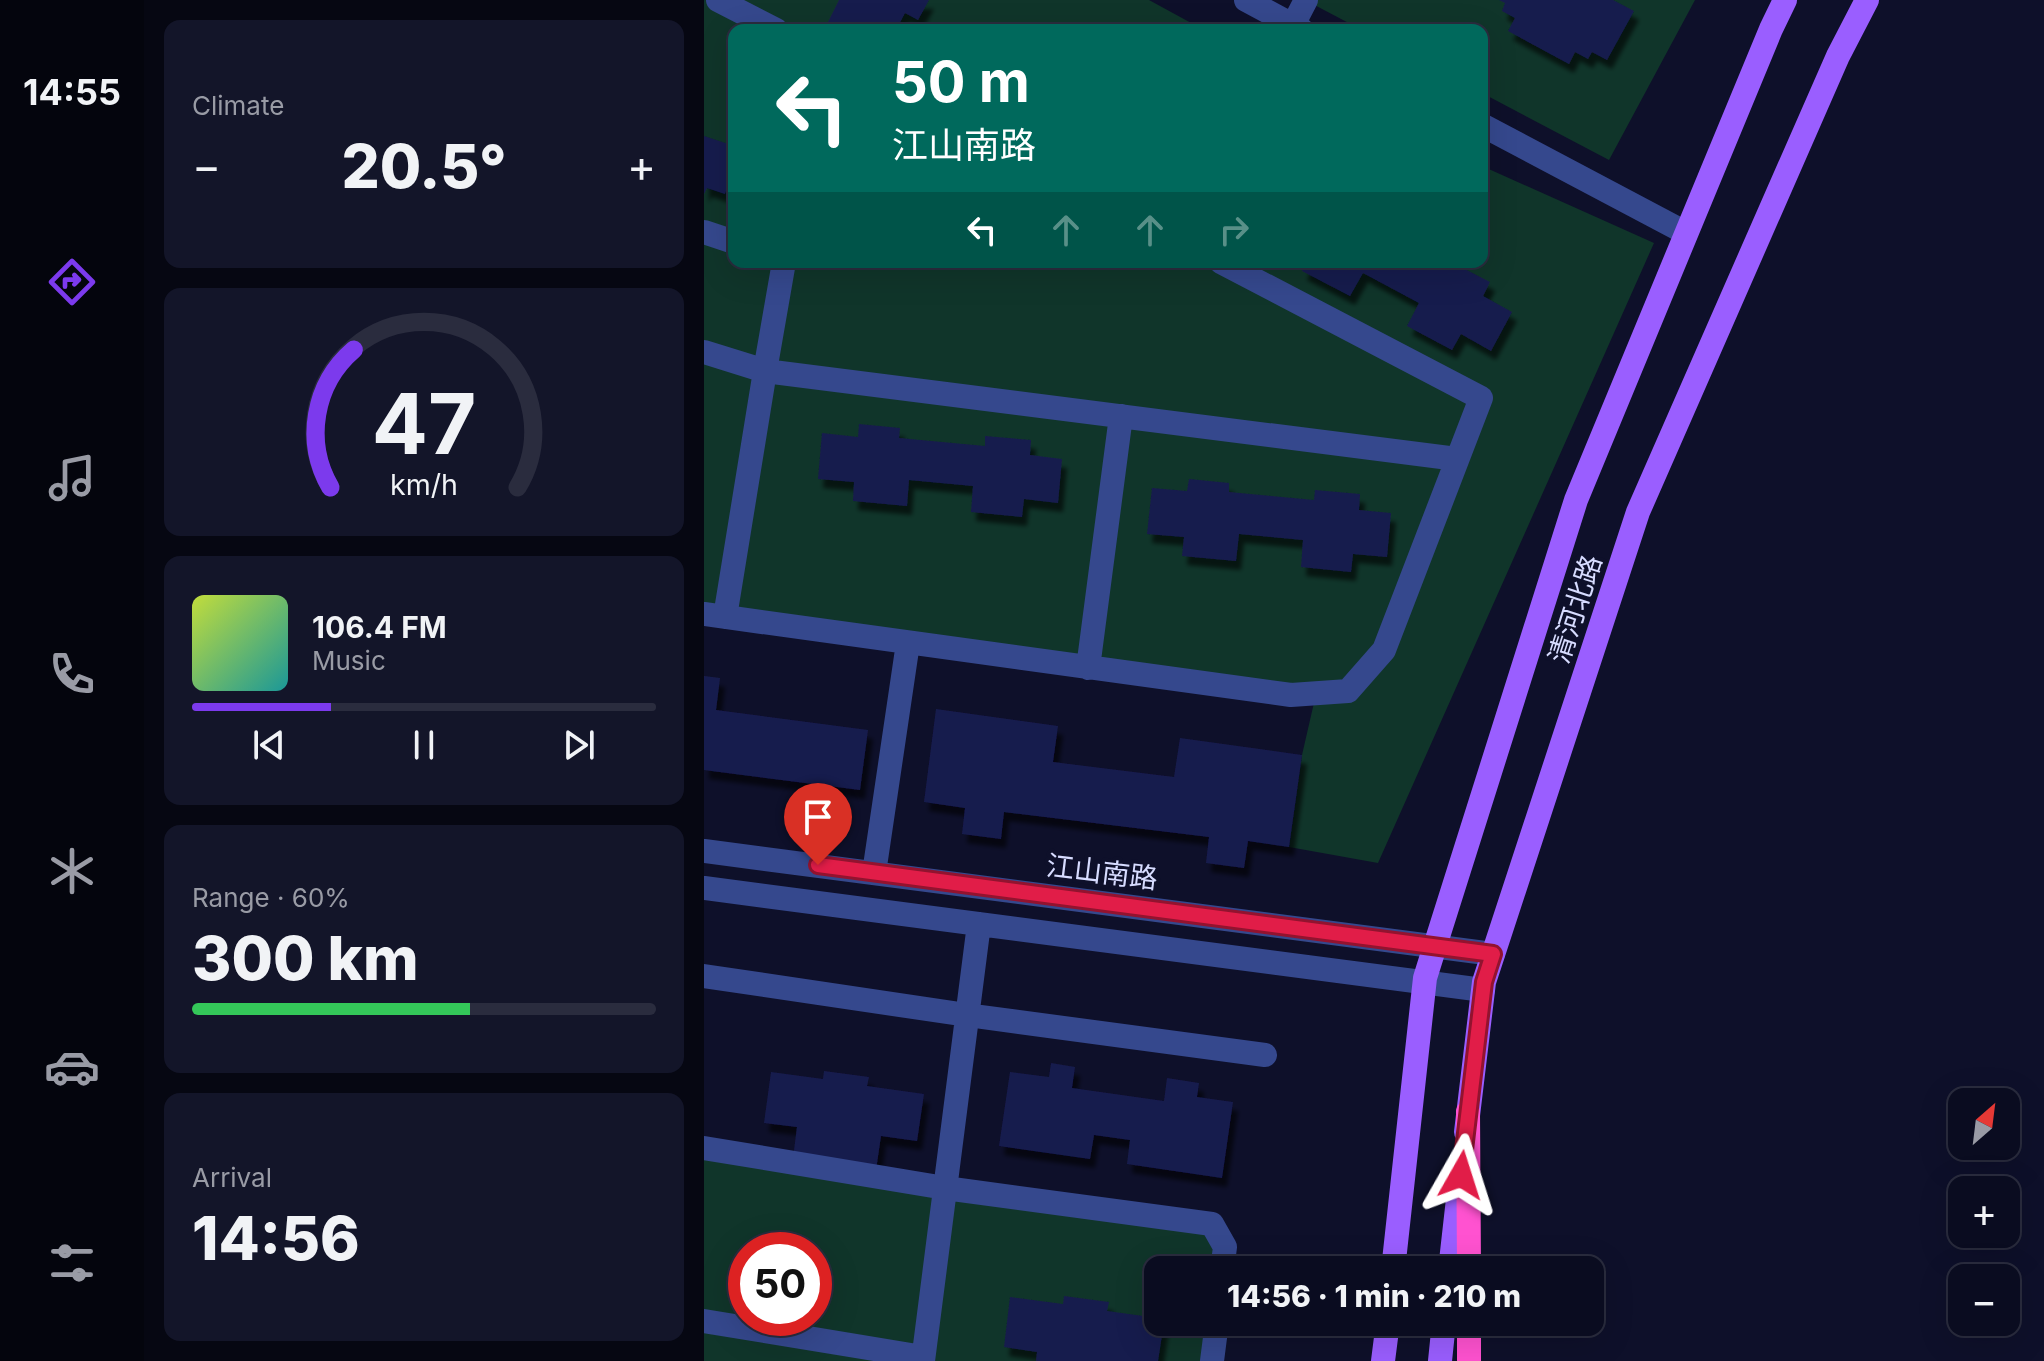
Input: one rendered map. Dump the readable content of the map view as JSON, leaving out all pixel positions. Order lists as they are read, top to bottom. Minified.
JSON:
{"streets":{"main road":["清河北路"],"street":["江山南路"]},"crossings":[["清河北路","江山南路"]],"north":"top right","page":{"tabs":"14:55","tile":["Climate",["Range · 60%","300 km"],["Arrival","14:56"]],"turn":["50 m","江山南路"],"heat":["−","20.5°","+"],"song":["106.4 FM","Music"],"map_buttons":["+","−"],"limit":"50","trip":"14:56 · 1 min · 210 m","gauge":["47","km/h"]}}
